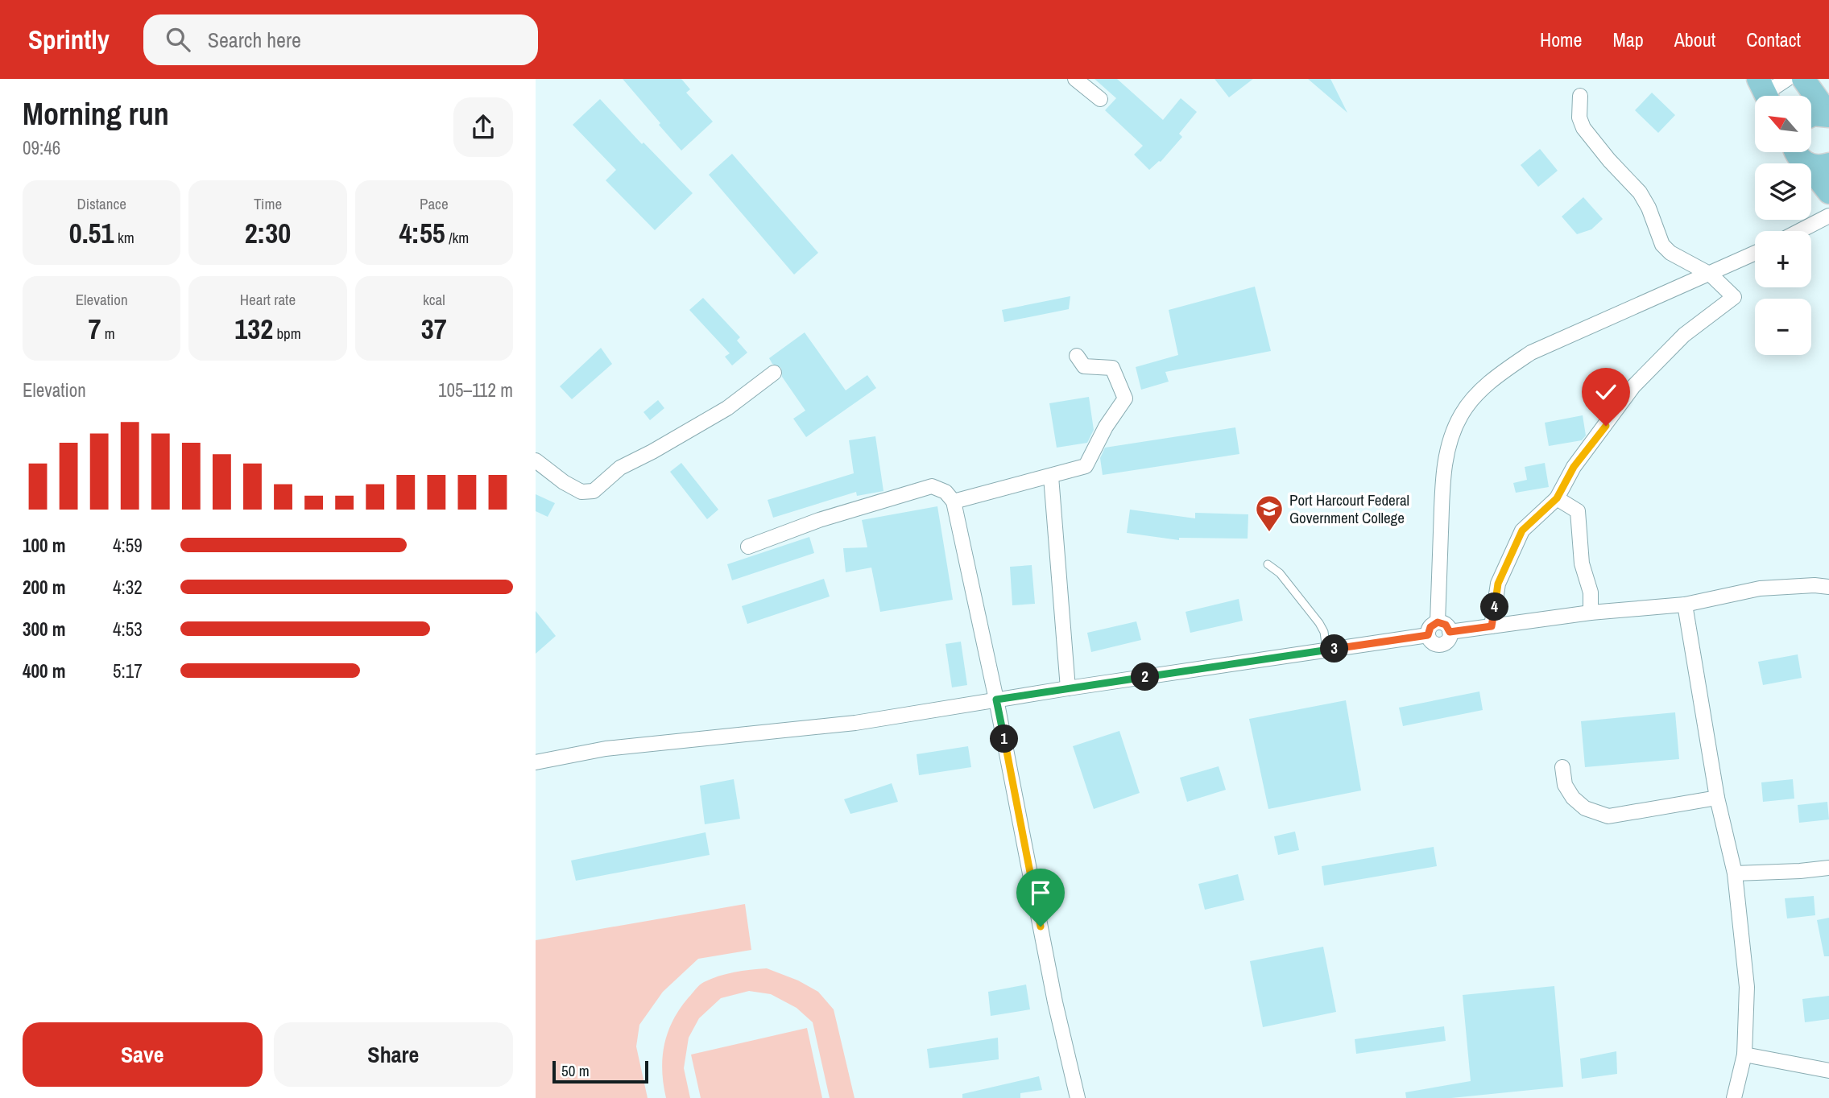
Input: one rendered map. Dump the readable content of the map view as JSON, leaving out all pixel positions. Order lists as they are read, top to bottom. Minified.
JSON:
{"places":{"school or university":["Port Harcourt Federal Government College"]},"scale_bar":"50 m","north":"top left","page":{"header":"Sprintly","search":"Search here","nav":["Home","Map","About","Contact"],"heading":["Morning run","09:46"],"map_buttons":["+","−"],"stats":[["Distance","0.51 km"],["Time","2:30"],["Pace","4:55 /km"],["Elevation","7 m"],["Heart rate","132 bpm"],["kcal","37"]],"chart":["Elevation","105–112 m"],"list":[{"name":"100 m","note":"4:59"},{"name":"200 m","note":"4:32"},{"name":"300 m","note":"4:53"},{"name":"400 m","note":"5:17"}],"pins":["4","3","2","1"],"buttons":["Save","Share"],"scale":"50 m"}}
